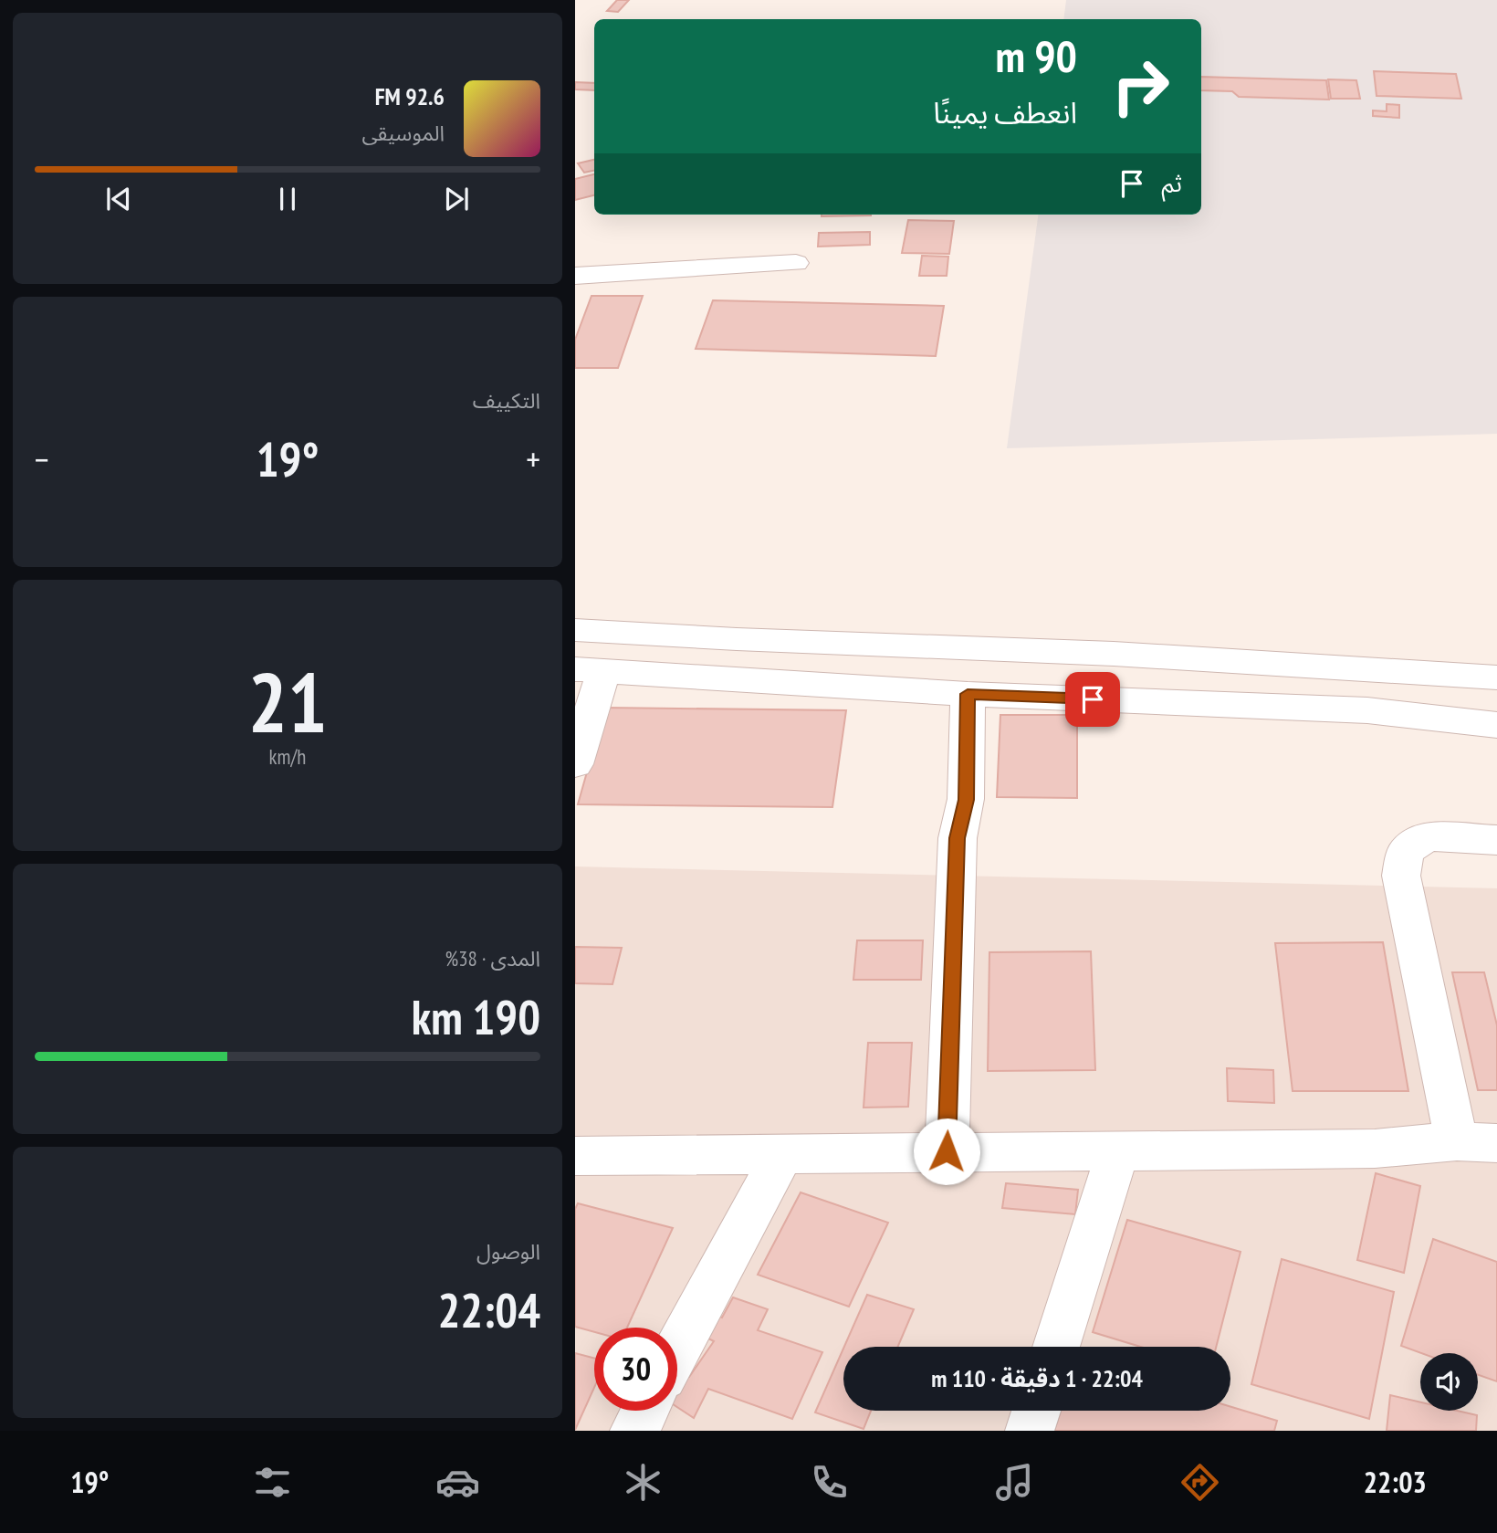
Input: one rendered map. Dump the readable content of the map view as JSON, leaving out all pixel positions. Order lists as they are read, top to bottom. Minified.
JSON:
{"page":{"turn":["90 m","انعطف يمينًا"],"song":["92.6 FM","الموسيقى"],"then":"ثم","tile":["التكييف",["21","km/h"],["المدى · 38%","190 km"],["الوصول","22:04"]],"heat":["−","19°","+"],"limit":"30","trip":"22:04 · 1 دقيقة · 110 m","tabs":["22:03","19°"]}}
